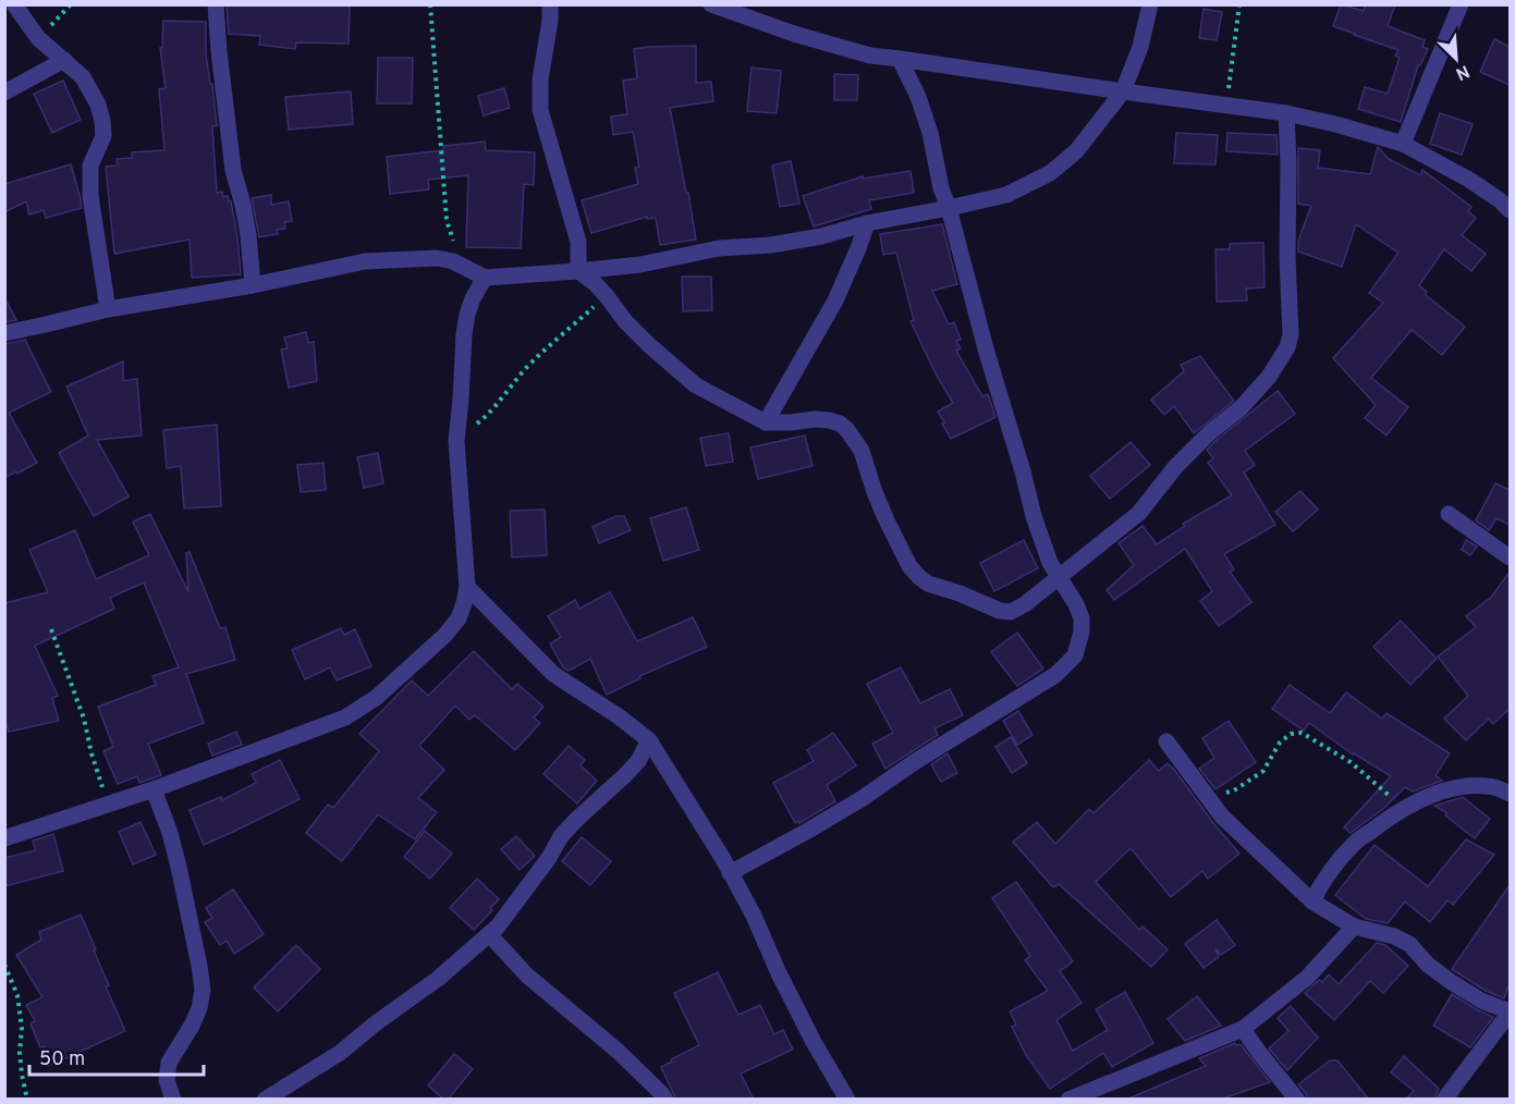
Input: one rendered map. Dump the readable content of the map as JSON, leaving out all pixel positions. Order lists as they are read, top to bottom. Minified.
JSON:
{"scale_bar":"50 m","north":"bottom right"}
